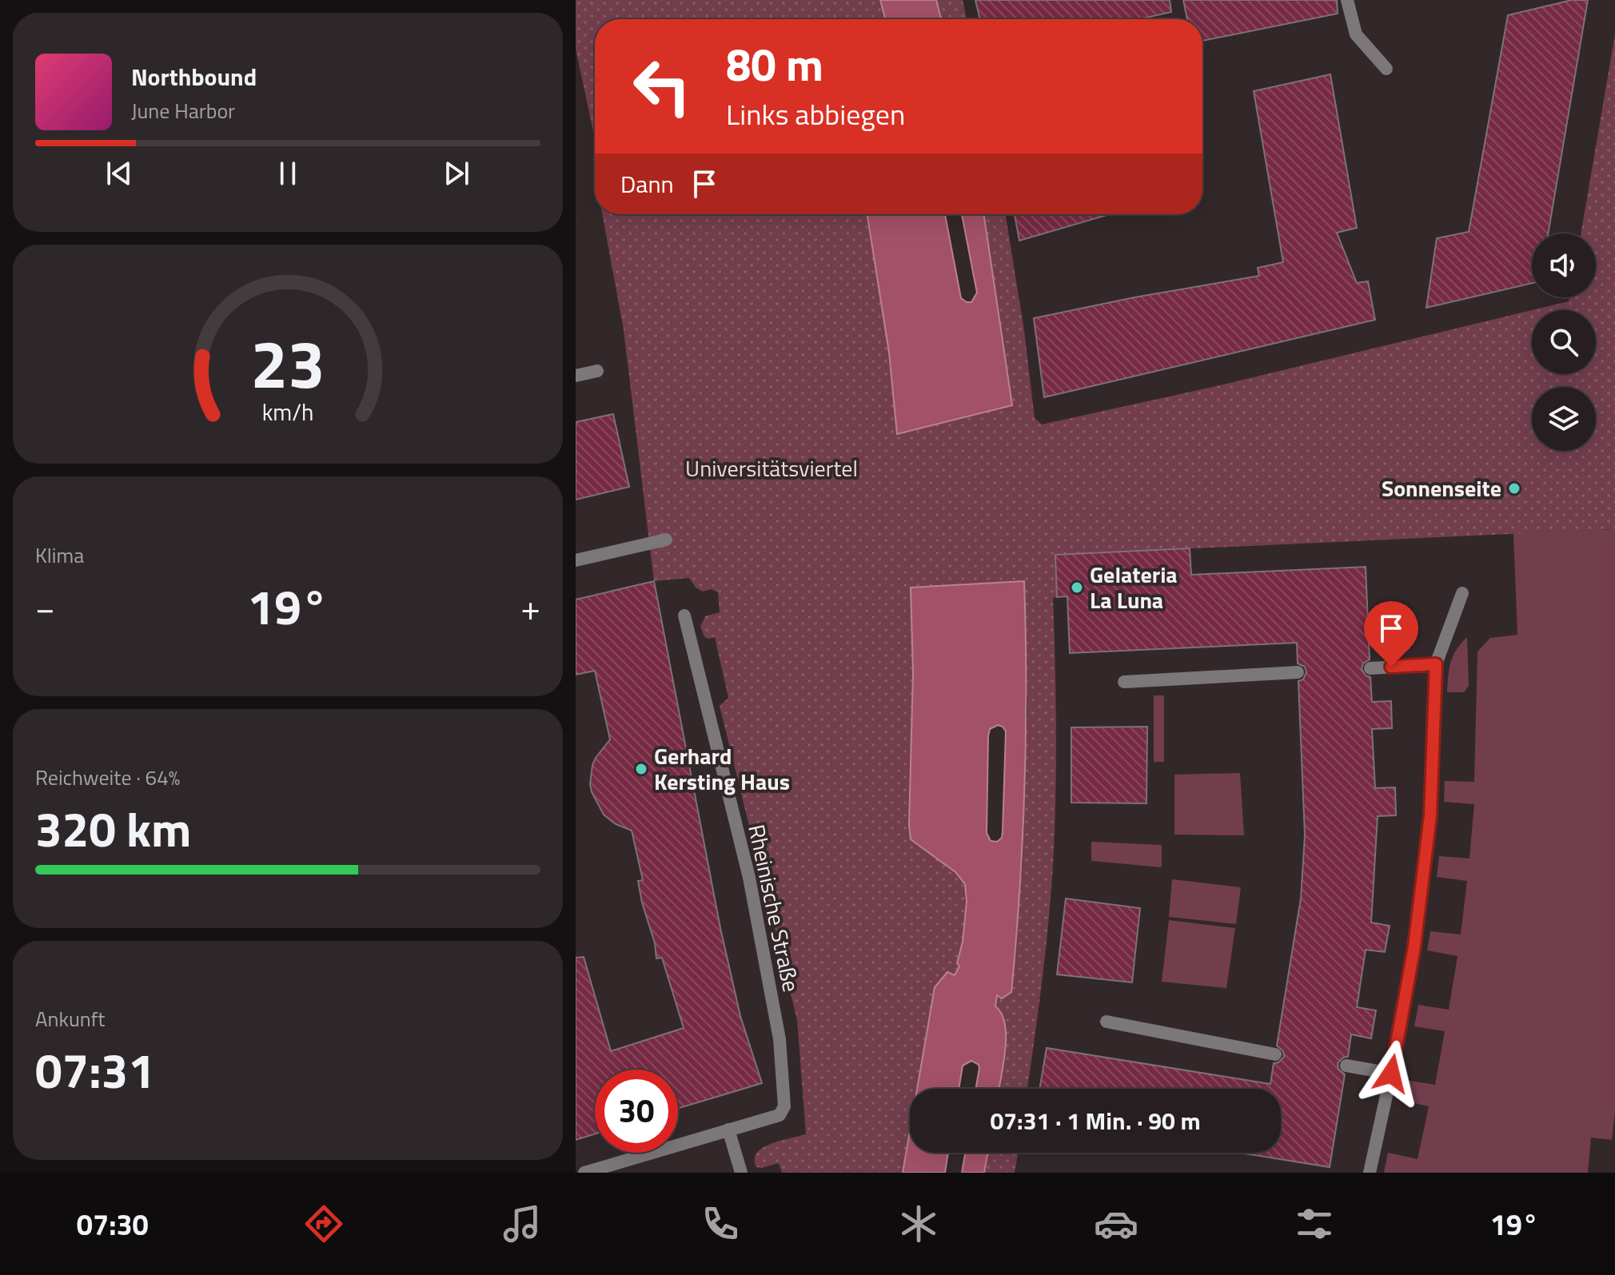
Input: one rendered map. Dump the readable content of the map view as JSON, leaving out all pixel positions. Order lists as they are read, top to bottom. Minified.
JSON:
{"streets":{"street":["Rheinische Straße"]},"parks":["Universitätsviertel"],"places":["Sonnenseite","Gelateria La Luna","Gerhard Kersting Haus"],"page":{"turn":["80 m","Links abbiegen"],"song":["Northbound","June Harbor"],"then":"Dann","tile":["Klima",["Reichweite · 64%","320 km"],["Ankunft","07:31"]],"heat":["−","19°","+"],"limit":"30","trip":"07:31 · 1 Min. · 90 m","tabs":["07:30","19°"],"gauge":["23","km/h"]}}
